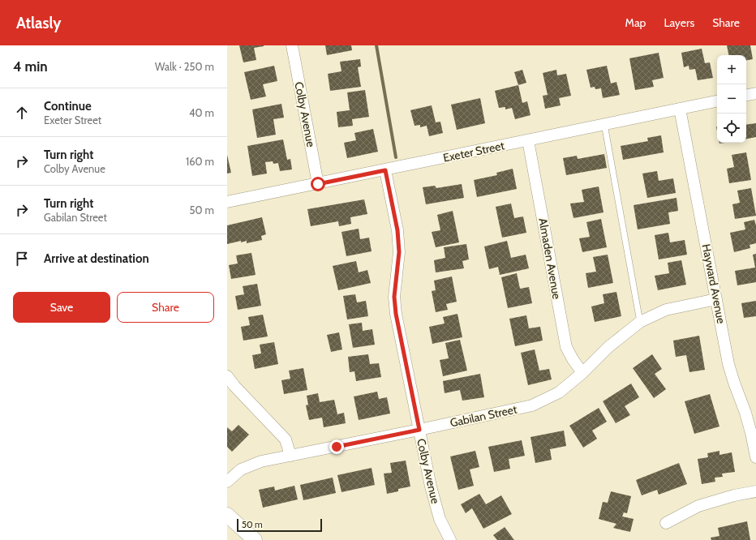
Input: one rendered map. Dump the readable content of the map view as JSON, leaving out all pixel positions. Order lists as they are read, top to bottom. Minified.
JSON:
{"streets":{"street":["Colby Avenue","Exeter Street","Almaden Avenue","Hayward Avenue","Gabilan Street"]},"crossings":[["Colby Avenue","Exeter Street"],["Colby Avenue","Gabilan Street"],["Exeter Street","Almaden Avenue"],["Exeter Street","Hayward Avenue"],["Almaden Avenue","Gabilan Street"],["Hayward Avenue","Gabilan Street"]],"scale_bar":"50 m","page":{"header":"Atlasly","nav":["Map","Layers","Share"],"heading":["4 min","Walk · 250 m"],"map_buttons":["+","−"],"list":[["Continue","Exeter Street","40 m"],["Turn right","Colby Avenue","160 m"],["Turn right","Gabilan Street","50 m"],"Arrive at destination"],"buttons":["Save","Share"],"scale":"50 m"}}
